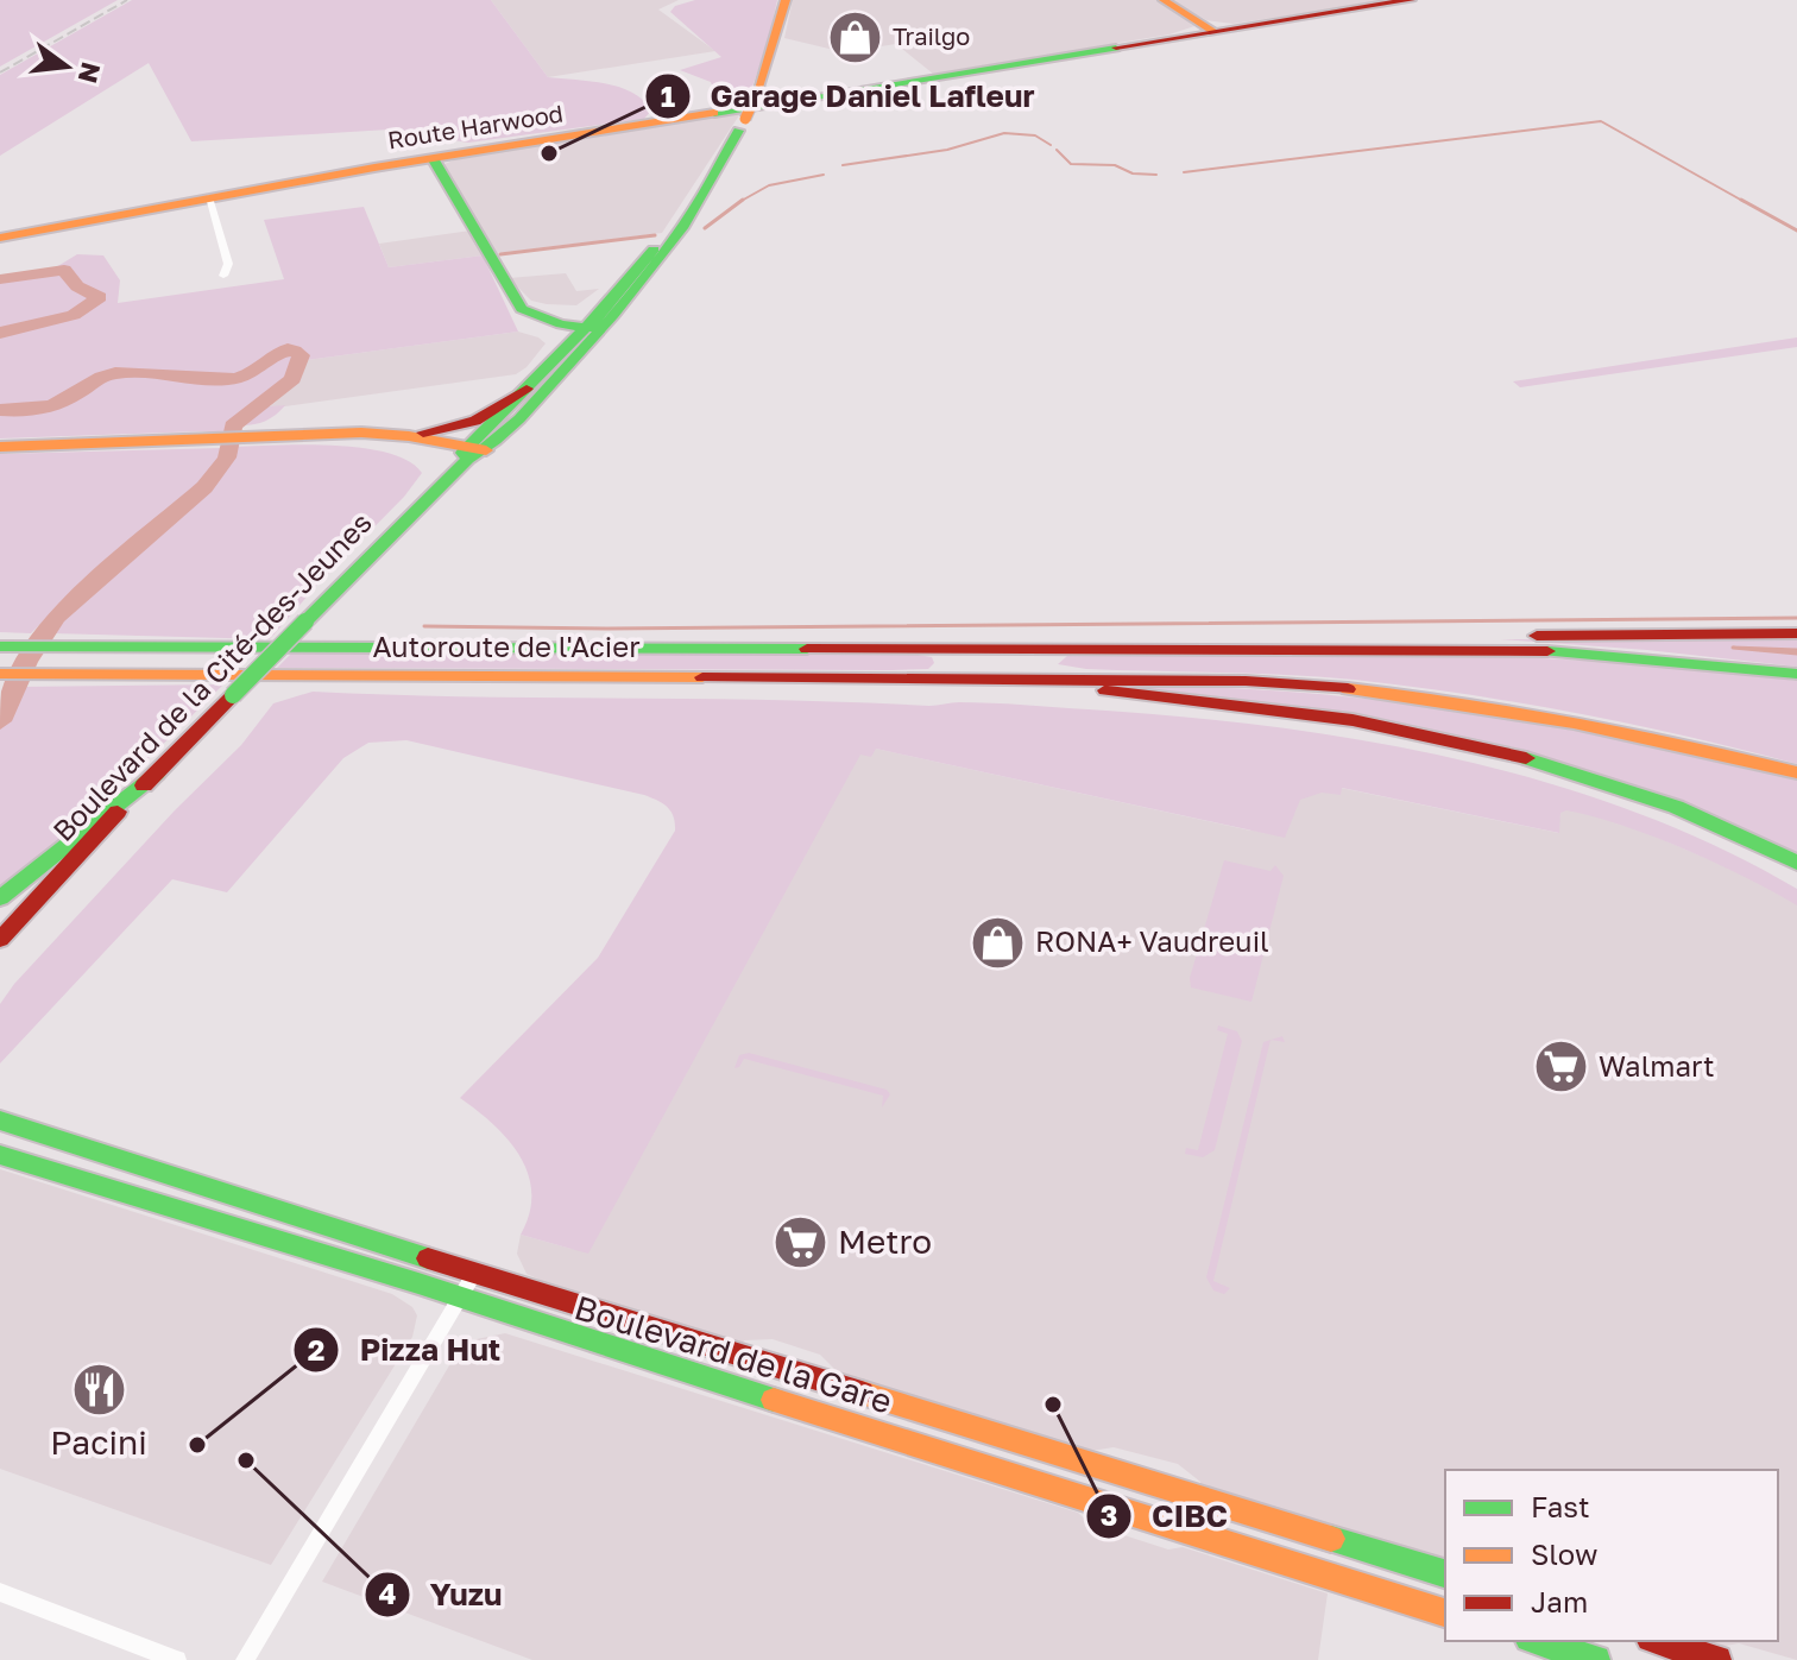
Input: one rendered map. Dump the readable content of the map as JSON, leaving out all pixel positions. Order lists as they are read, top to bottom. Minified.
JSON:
{"streets":{"main road":["Route Harwood","Autoroute de l'Acier","Boulevard de la Cité-des-Jeunes","Boulevard de la Gare"]},"places":{"shop":["Trailgo","RONA+ Vaudreuil"],"other":["Garage Daniel Lafleur","CIBC","Pizza Hut","Yuzu"],"supermarket":["Walmart","Metro"],"restaurant":["Pacini"]},"legend":["Fast","Slow","Jam"],"north":"right"}
